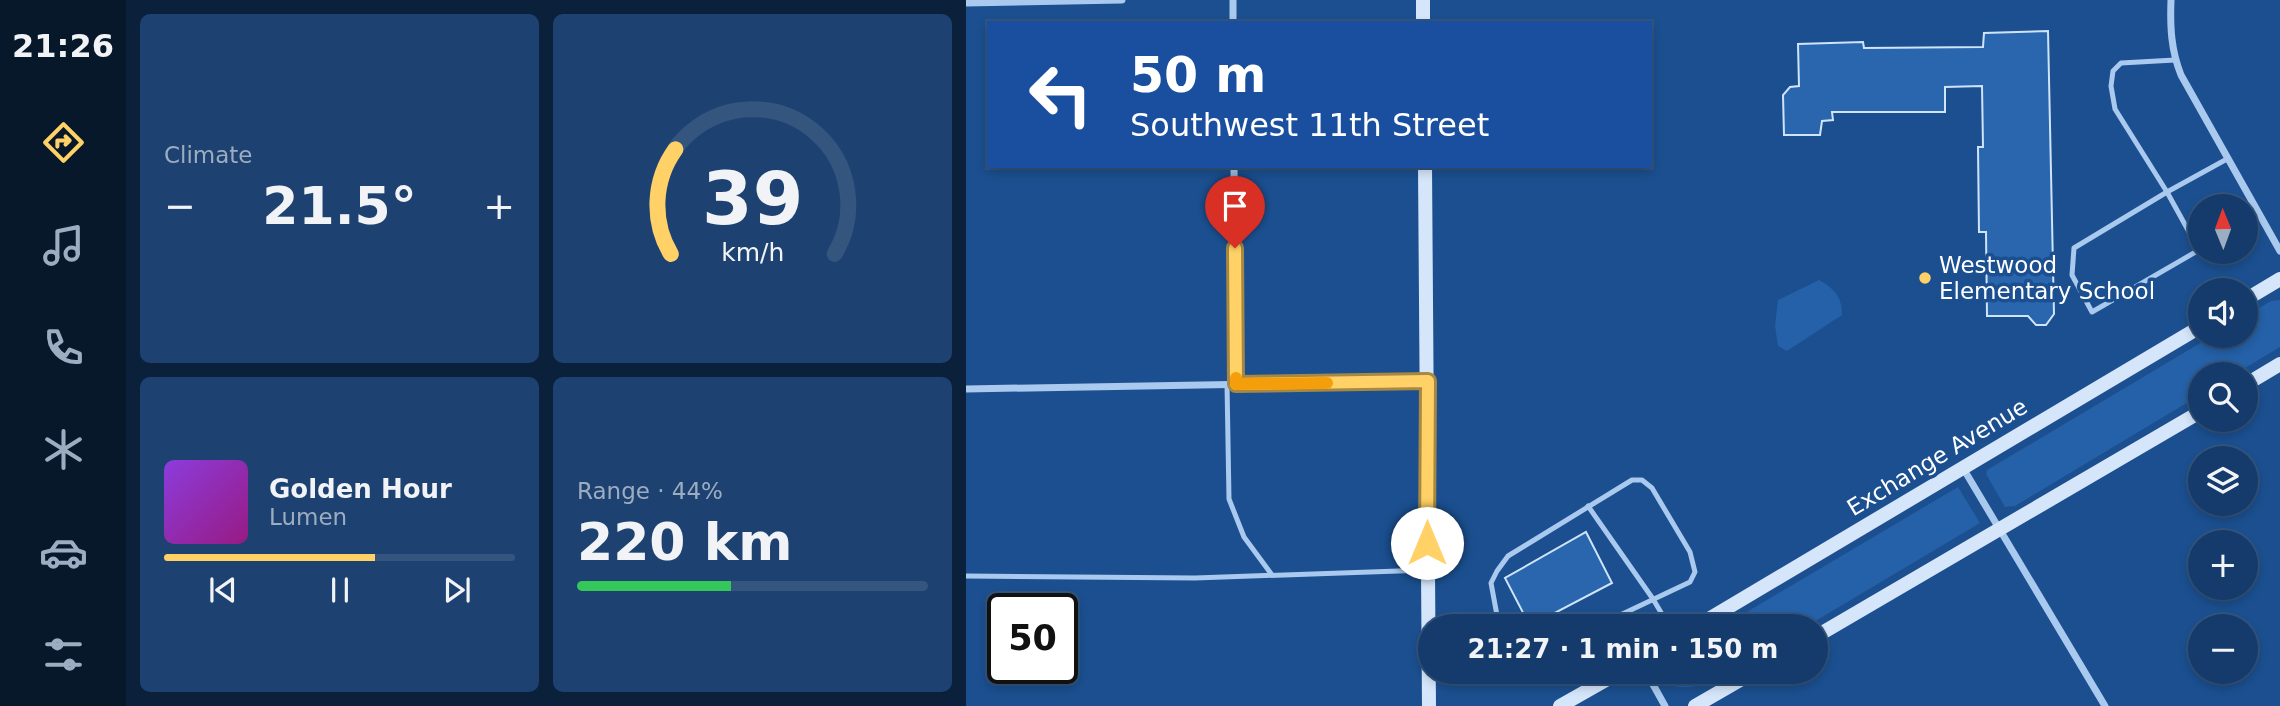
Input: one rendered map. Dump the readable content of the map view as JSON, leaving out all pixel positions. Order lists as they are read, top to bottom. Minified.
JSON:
{"streets":{"main road":["Exchange Avenue"]},"places":["Westwood Elementary School"],"north":"top","page":{"tabs":"21:26","tile":["Climate",["Range · 44%","220 km"]],"turn":["50 m","Southwest 11th Street"],"heat":["−","21.5°","+"],"map_buttons":["+","−"],"song":["Golden Hour","Lumen"],"limit":"50","trip":"21:27 · 1 min · 150 m","gauge":["39","km/h"]}}
